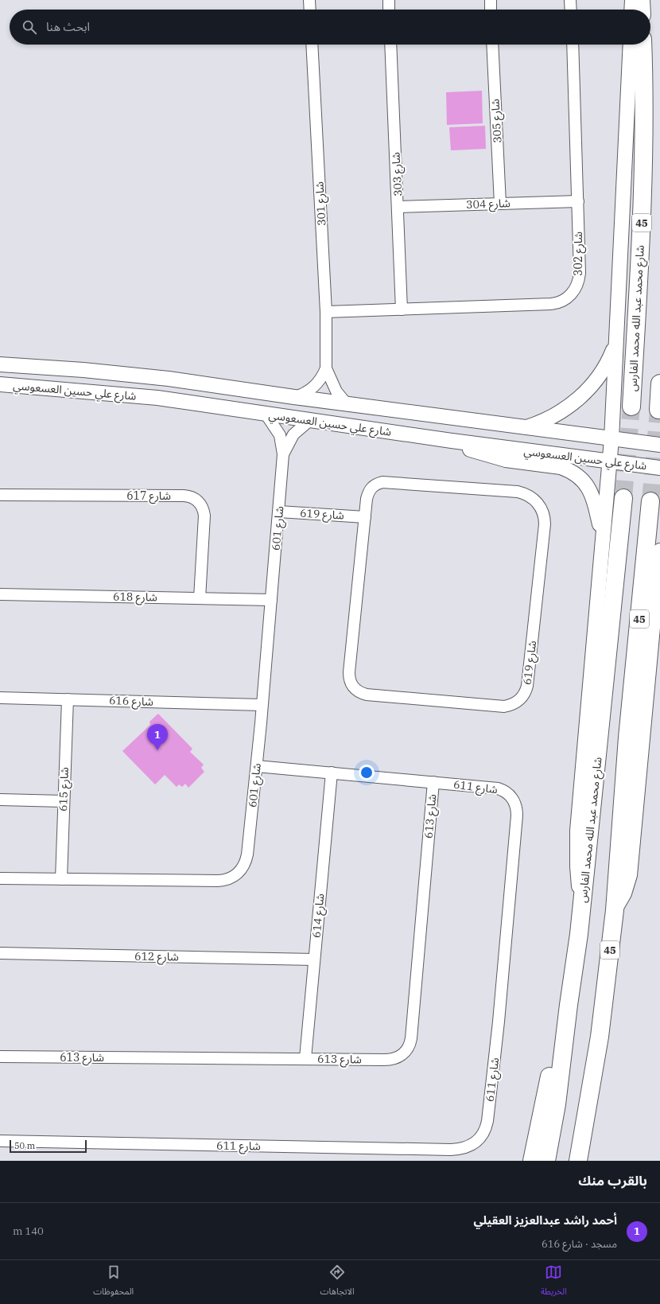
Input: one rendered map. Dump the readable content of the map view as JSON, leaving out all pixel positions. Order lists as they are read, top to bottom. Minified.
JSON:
{"streets":{"main road":["45","شارع محمد عبد الله محمد الفارس"],"street":["شارع 305","شارع 303","شارع 301","شارع 304","شارع 302","شارع علي حسين العسعوسي","شارع 617","شارع 619","شارع 601","شارع 618","شارع 616","شارع 611","شارع 615","شارع 613","شارع 614","شارع 612"]},"crossings":[["شارع 305","شارع 304"],["شارع 303","شارع 304"],["شارع 303","شارع 302"],["شارع 301","شارع 302"],["شارع 301","شارع علي حسين العسعوسي"],["شارع 304","شارع 302"],["شارع علي حسين العسعوسي","شارع 601"],["شارع 617","شارع 618"],["شارع 619","شارع 601"],["شارع 601","شارع 618"],["شارع 601","شارع 616"],["شارع 601","شارع 611"],["شارع 601","شارع 615"],["شارع 616","شارع 615"],["شارع 611","شارع 613"],["شارع 611","شارع 614"],["شارع 613","شارع 614"],["شارع 614","شارع 612"]],"scale_bar":"50 m","page":{"search":"ابحث هنا","pins":"1","scale":"50 m","heading":"بالقرب منك","list":[{"mark":"1","name":"أحمد راشد عبدالعزيز العقيلي","note":"مسجد · شارع 616","value":"140 m"}],"nav":["الخريطة","الاتجاهات","المحفوظات"]}}
